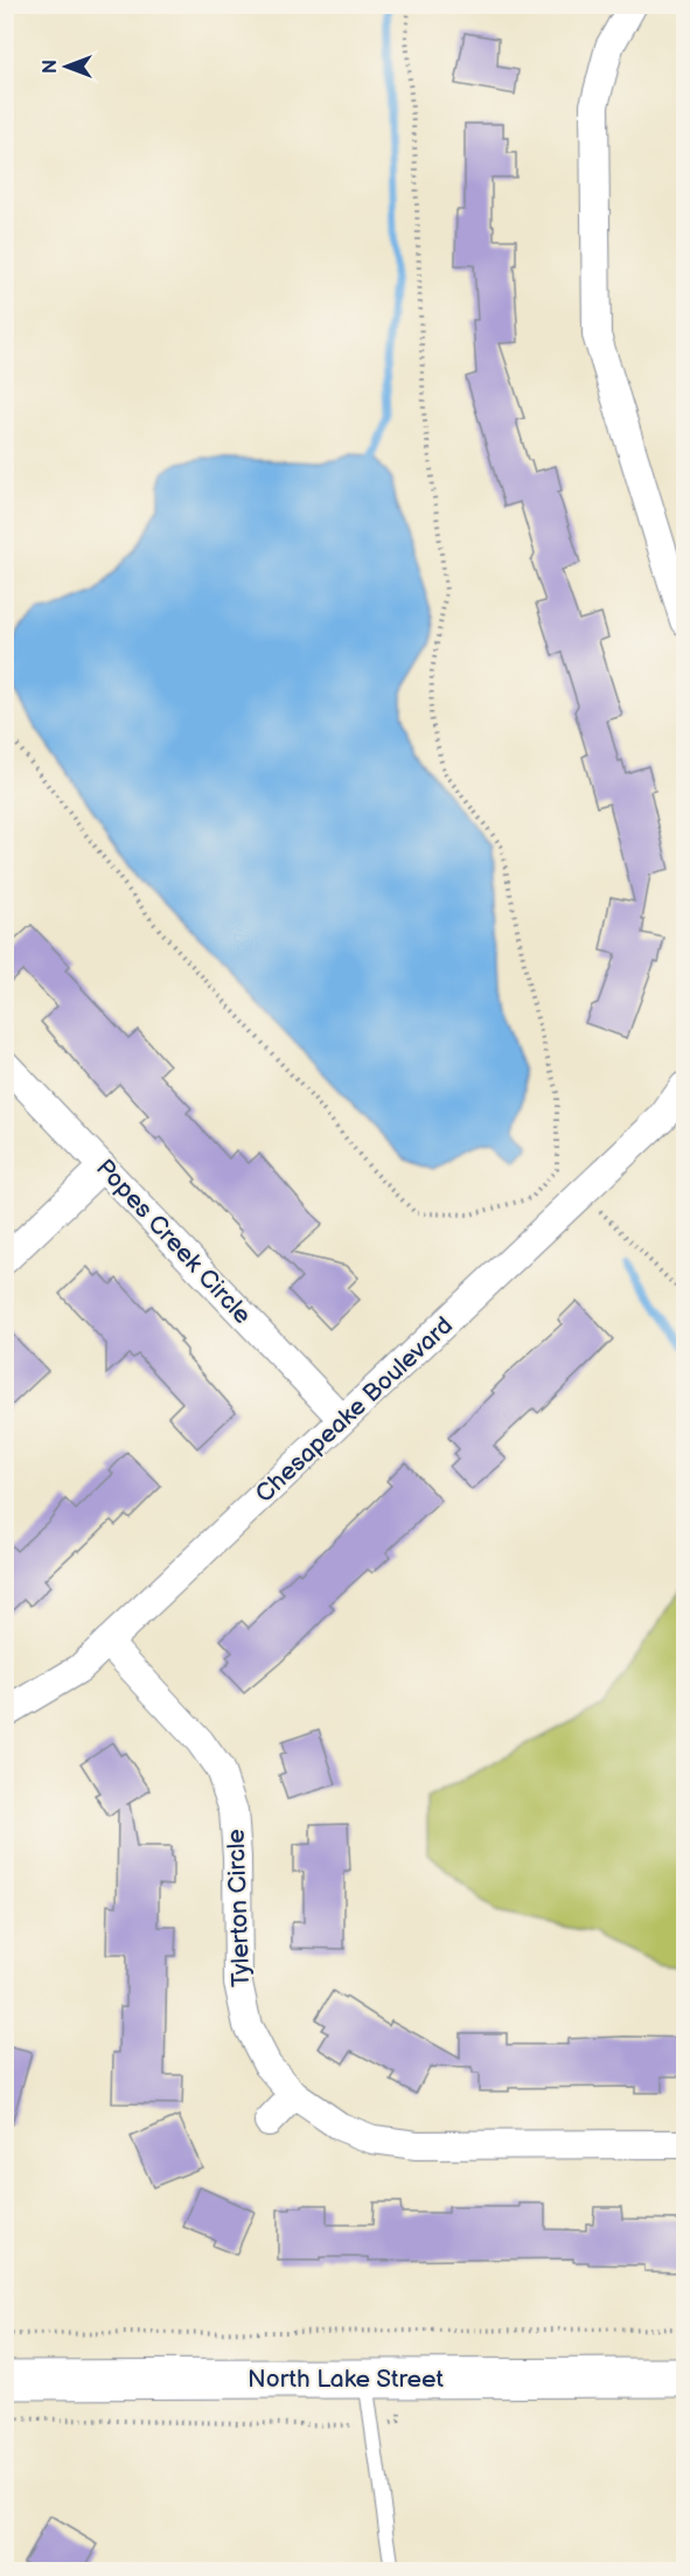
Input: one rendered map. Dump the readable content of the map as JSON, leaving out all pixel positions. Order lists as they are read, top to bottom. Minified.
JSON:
{"streets":{"street":["Popes Creek Circle","Chesapeake Boulevard","Tylerton Circle","North Lake Street"]},"crossings":[["Popes Creek Circle","Chesapeake Boulevard"],["Chesapeake Boulevard","Tylerton Circle"]],"north":"left"}
